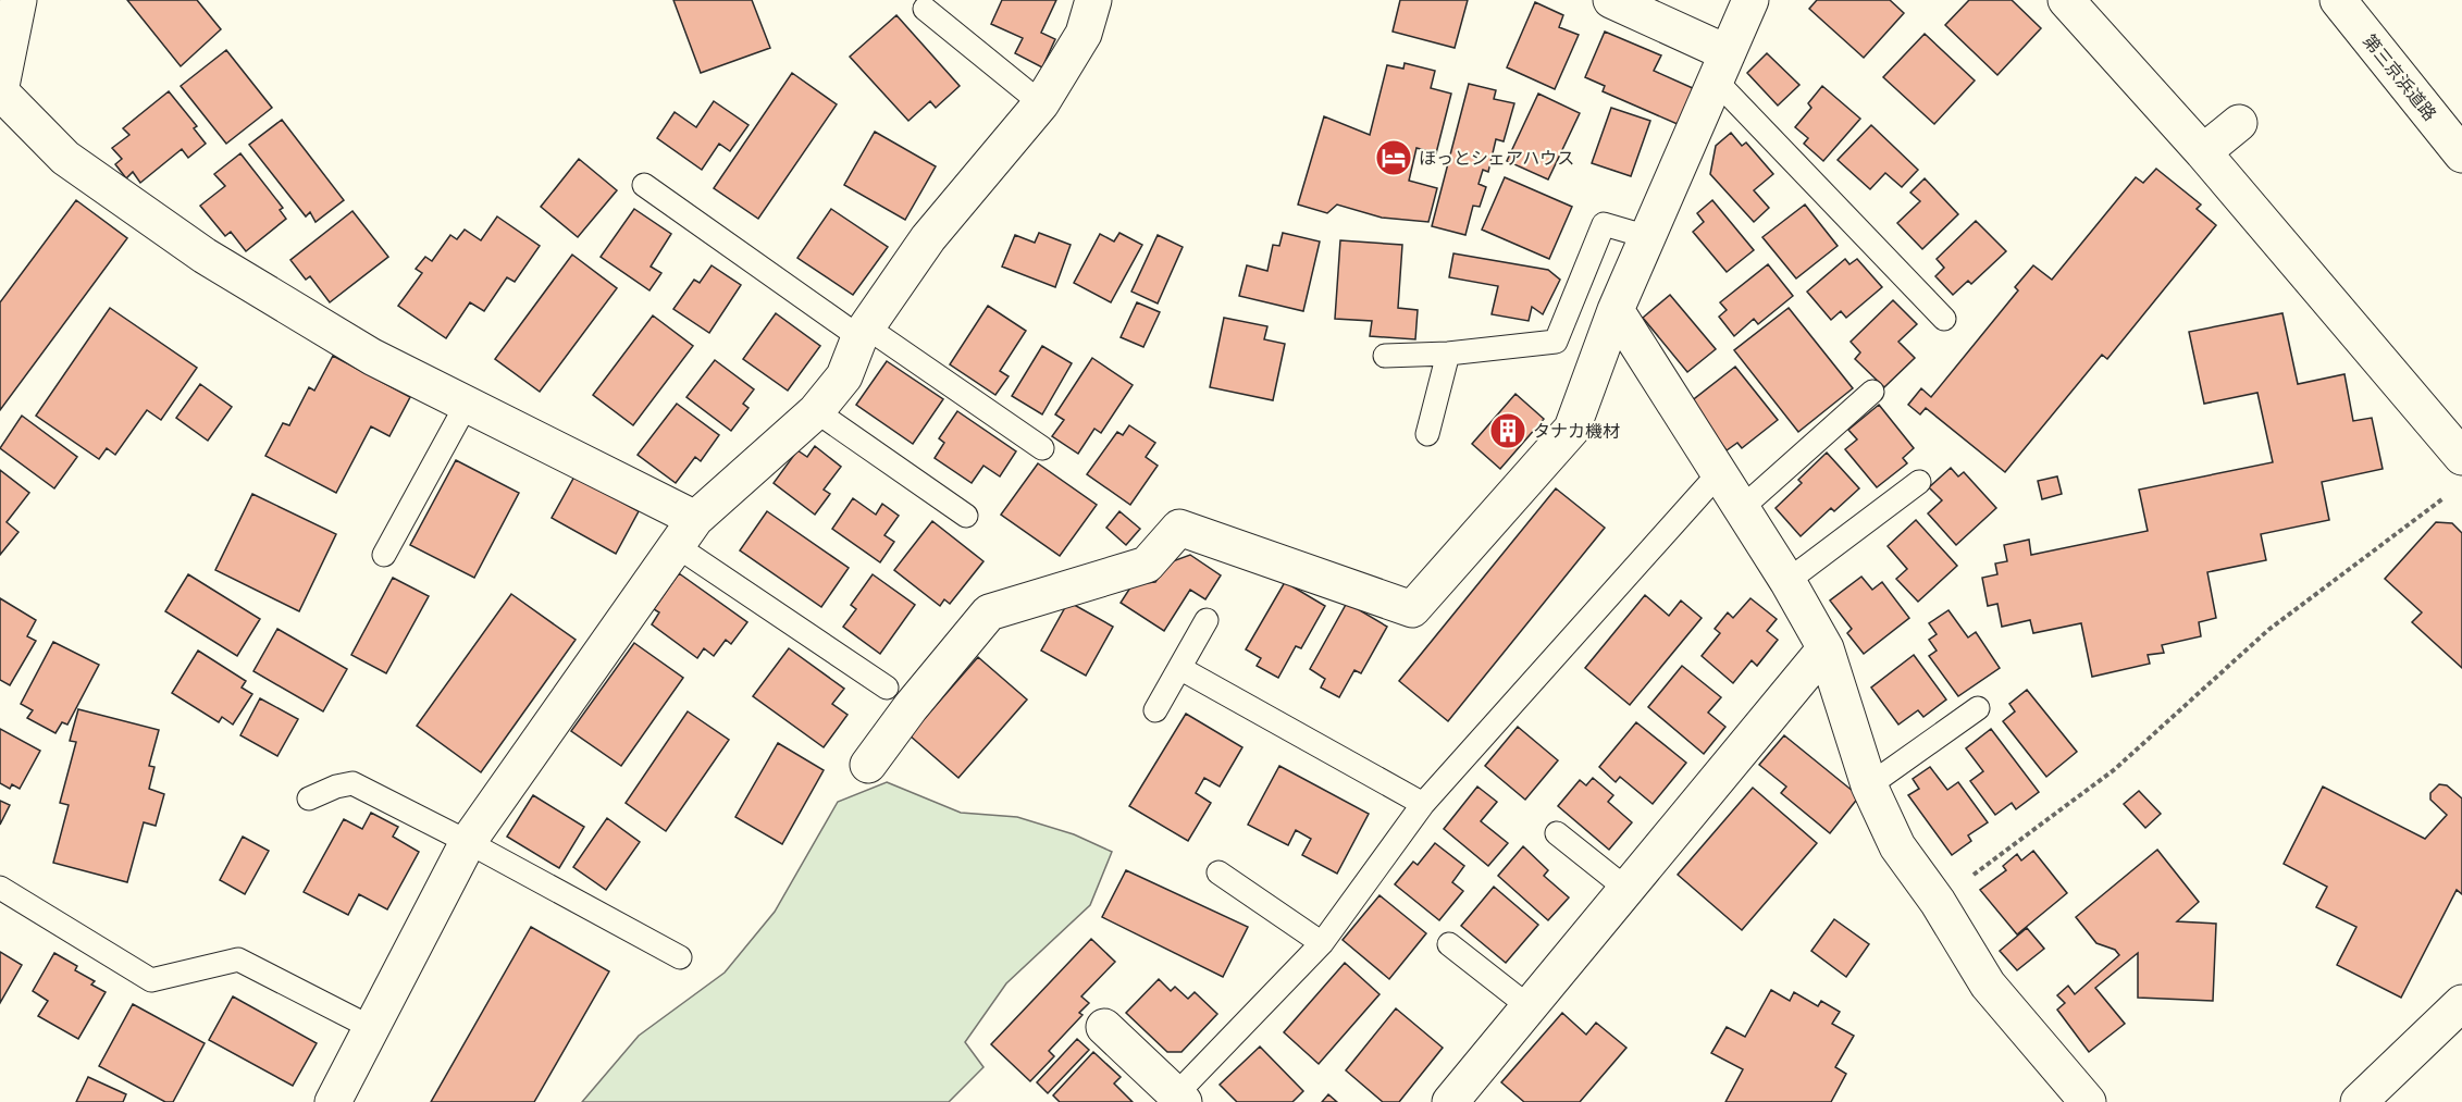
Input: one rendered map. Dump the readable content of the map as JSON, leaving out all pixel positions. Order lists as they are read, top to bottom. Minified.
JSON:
{"streets":{"main road":["第三京浜道路"]},"places":{"hotel":["ほっとシェアハウス"],"building":["タナカ機材"]}}
